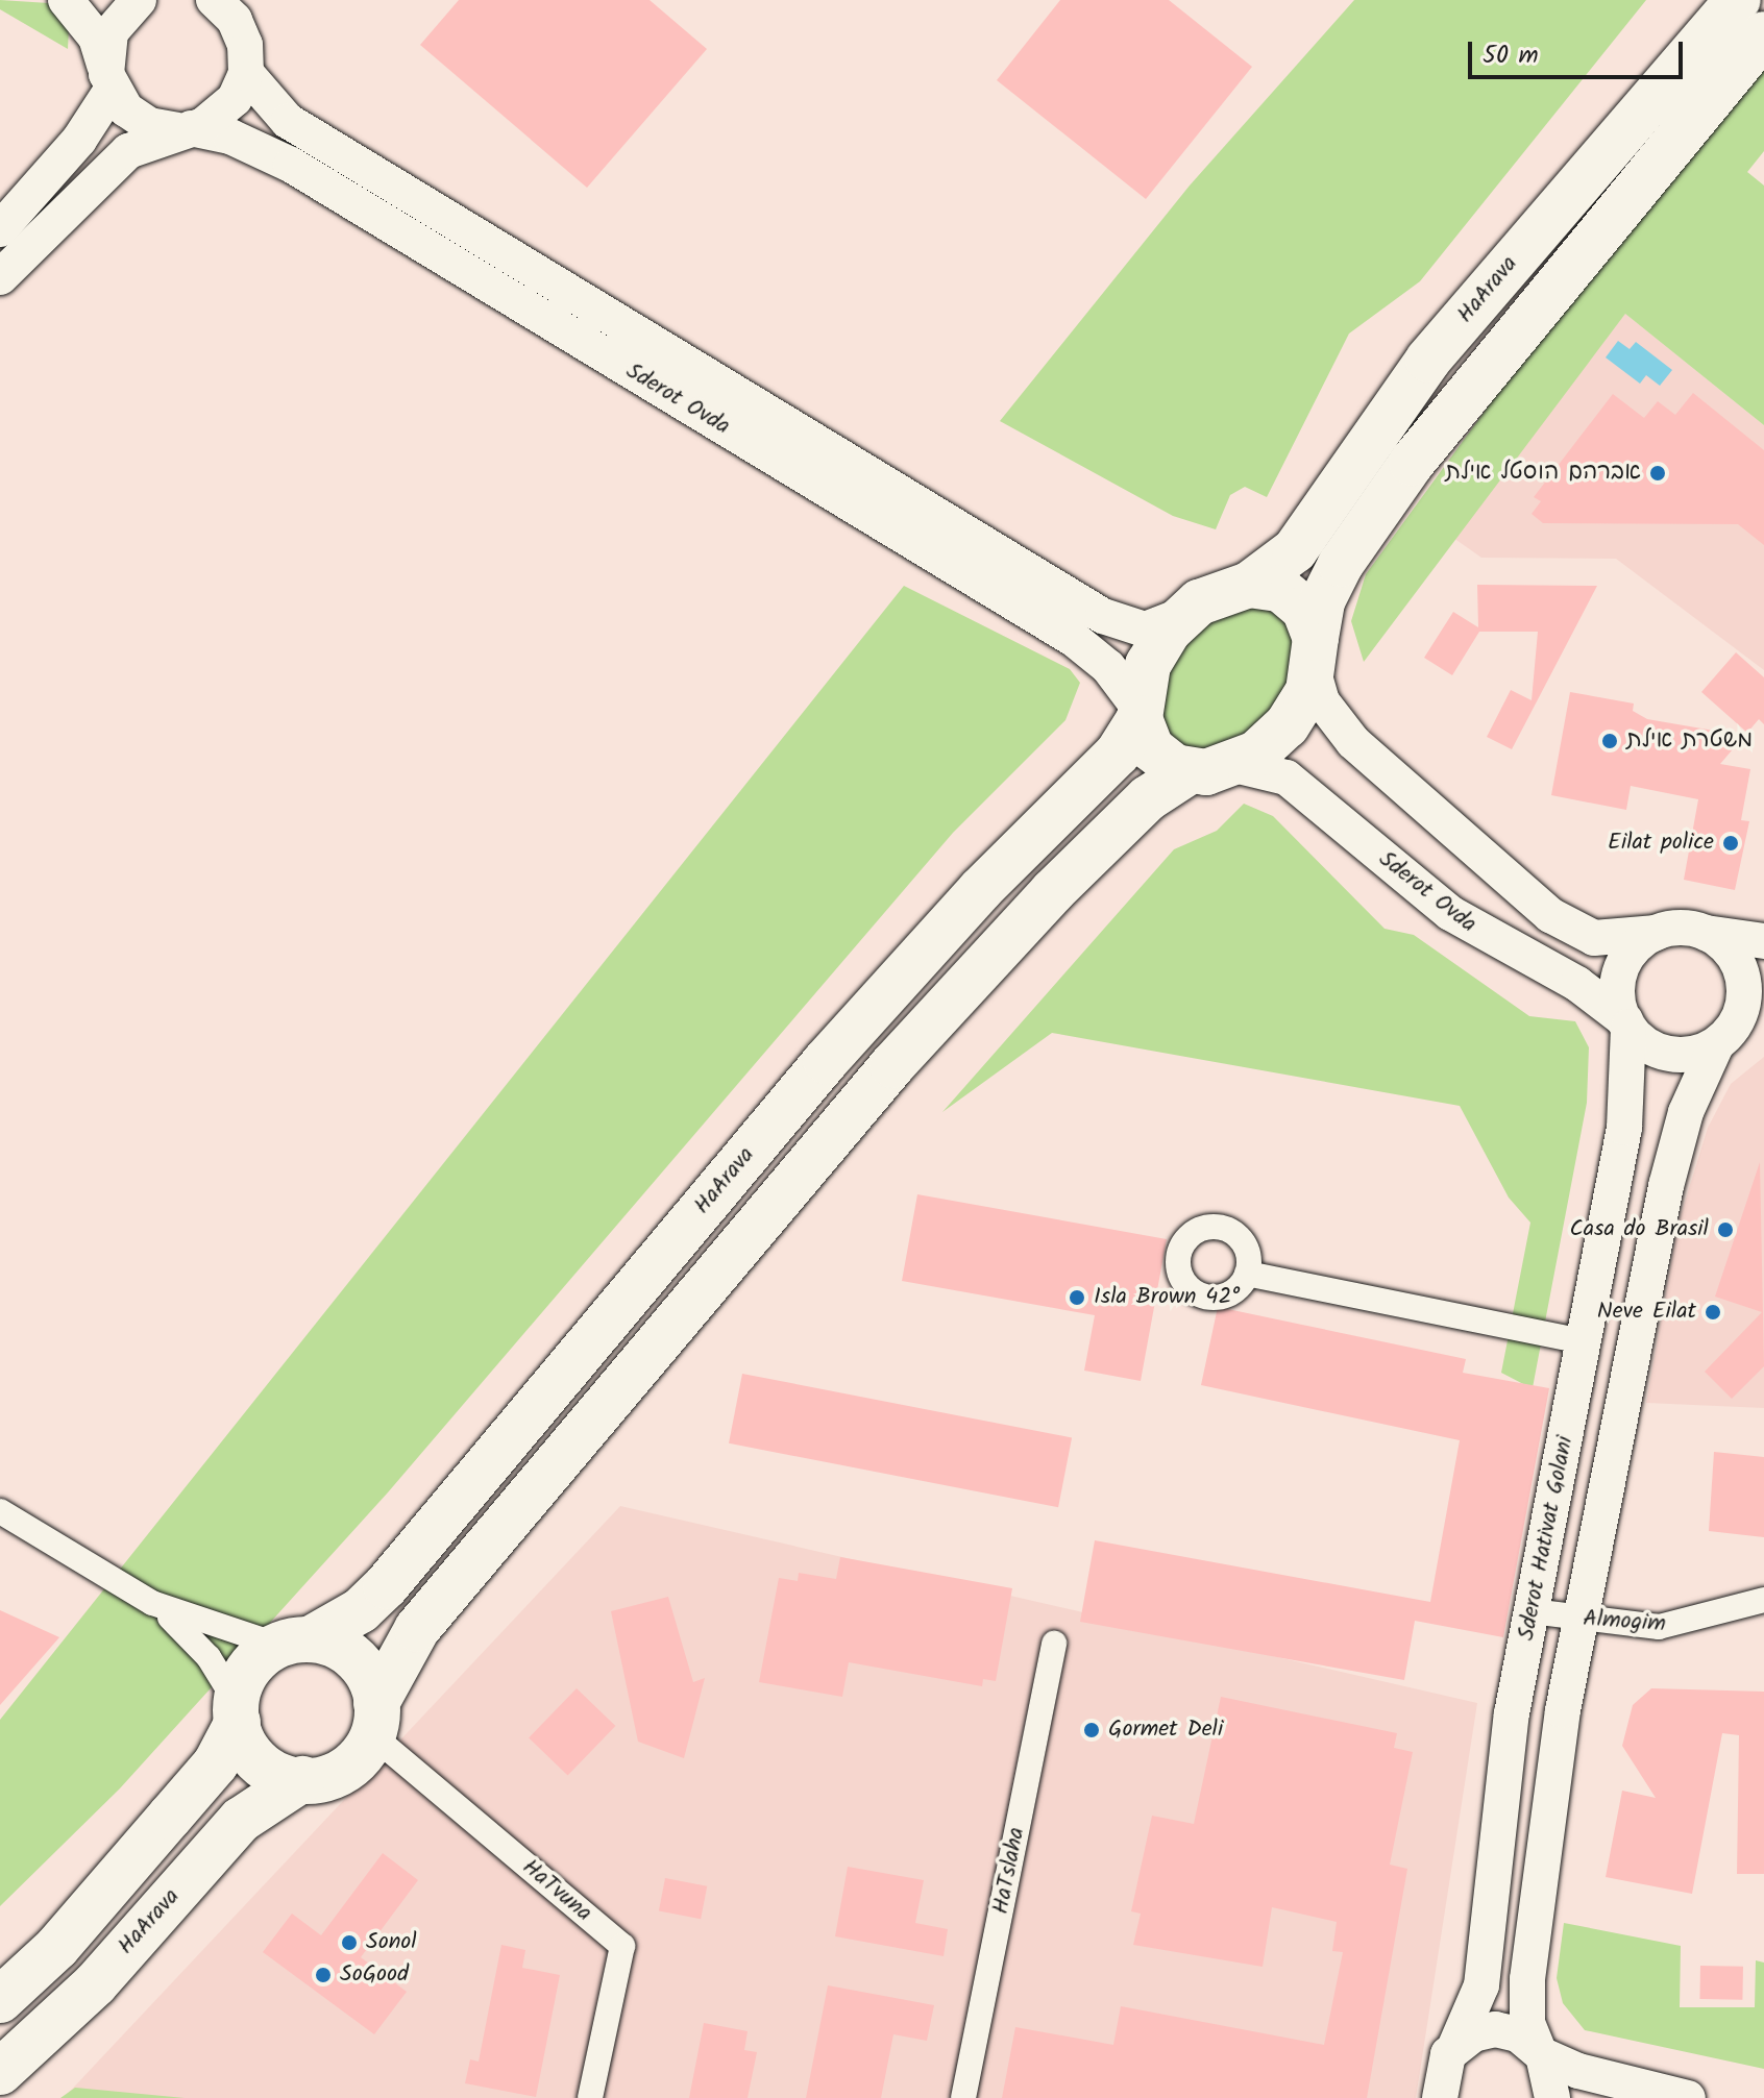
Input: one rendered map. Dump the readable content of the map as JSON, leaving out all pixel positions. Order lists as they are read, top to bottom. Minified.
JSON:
{"streets":{"highway":["HaArava"],"street":["Sderot Ovda","Sderot Hativat Golani","Almogim","HaTslaha","HaTvuna"]},"crossings":[["HaArava","Sderot Ovda"],["HaArava","HaTvuna"],["Sderot Ovda","Sderot Hativat Golani"],["Sderot Hativat Golani","Almogim"]],"places":["אברהם הוסטל אילת","משטרת אילת","Eilat police","Casa do Brasil","Isla Brown 42°","Neve Eilat","Gormet Deli","Sonol","SoGood"],"scale_bar":"50 m"}
